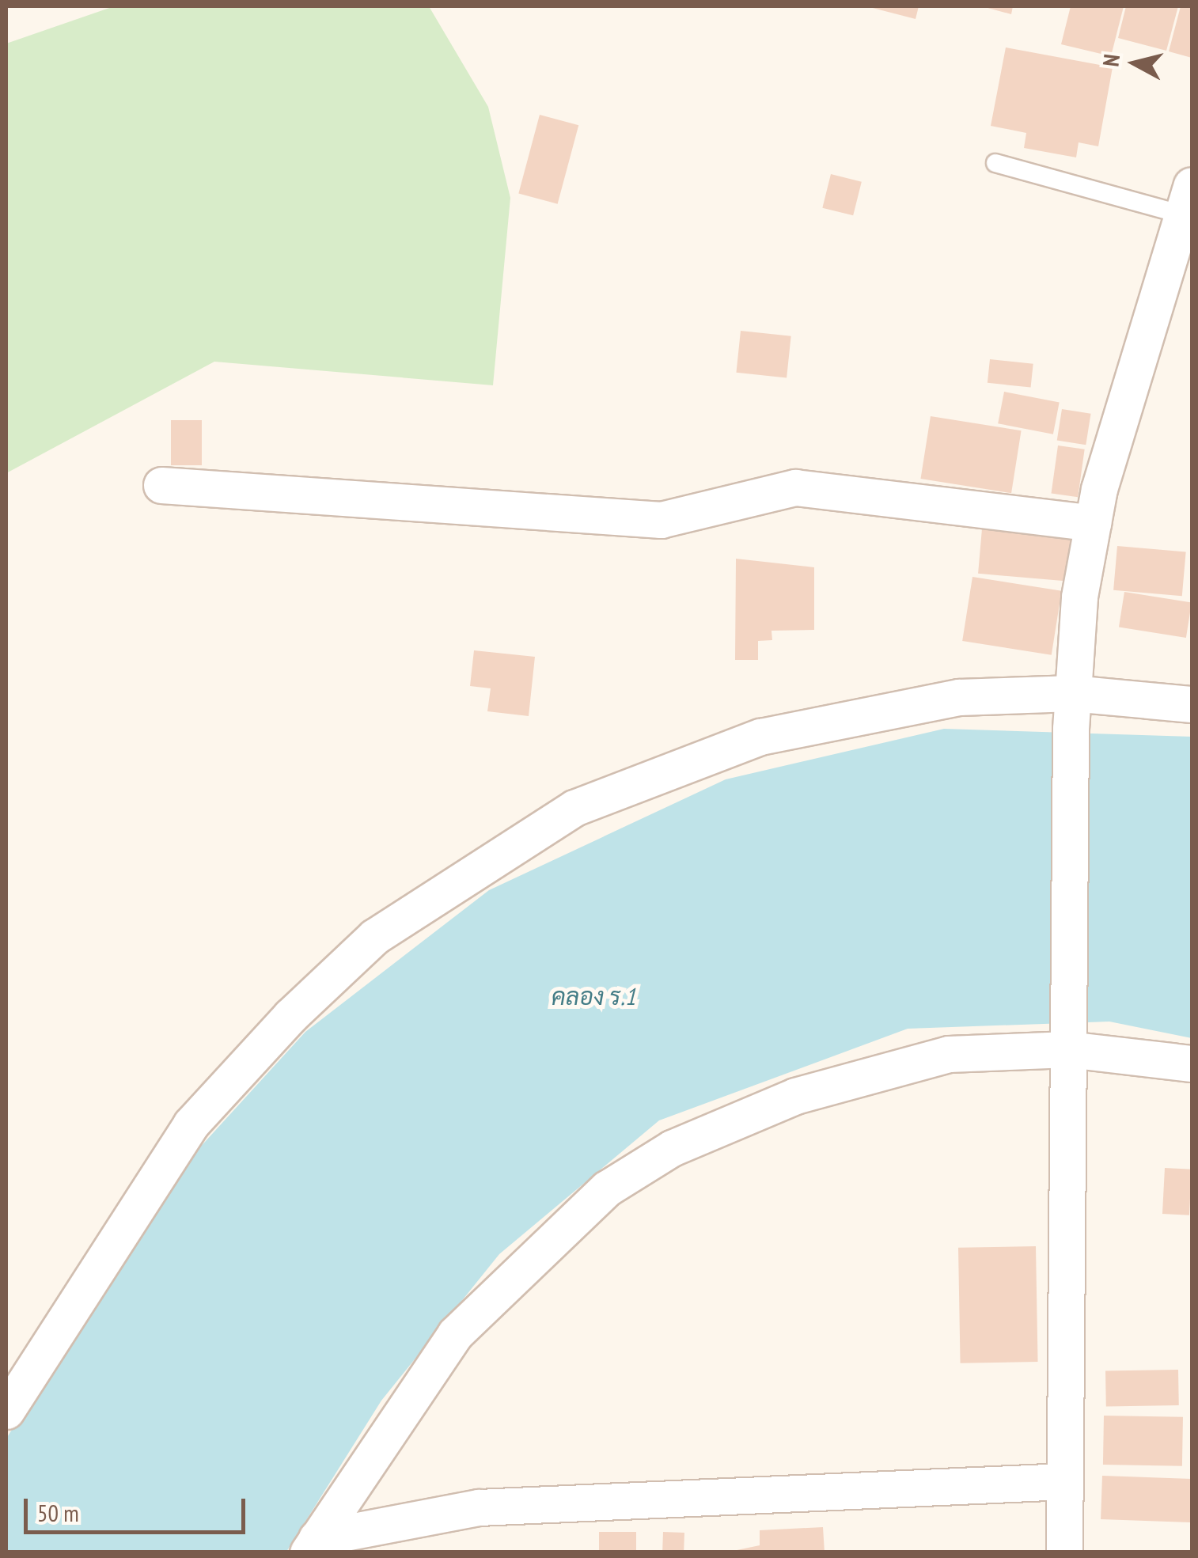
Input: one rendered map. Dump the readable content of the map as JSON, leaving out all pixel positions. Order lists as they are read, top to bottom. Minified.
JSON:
{"water":["คลอง ร.1"],"scale_bar":"50 m","north":"left"}
